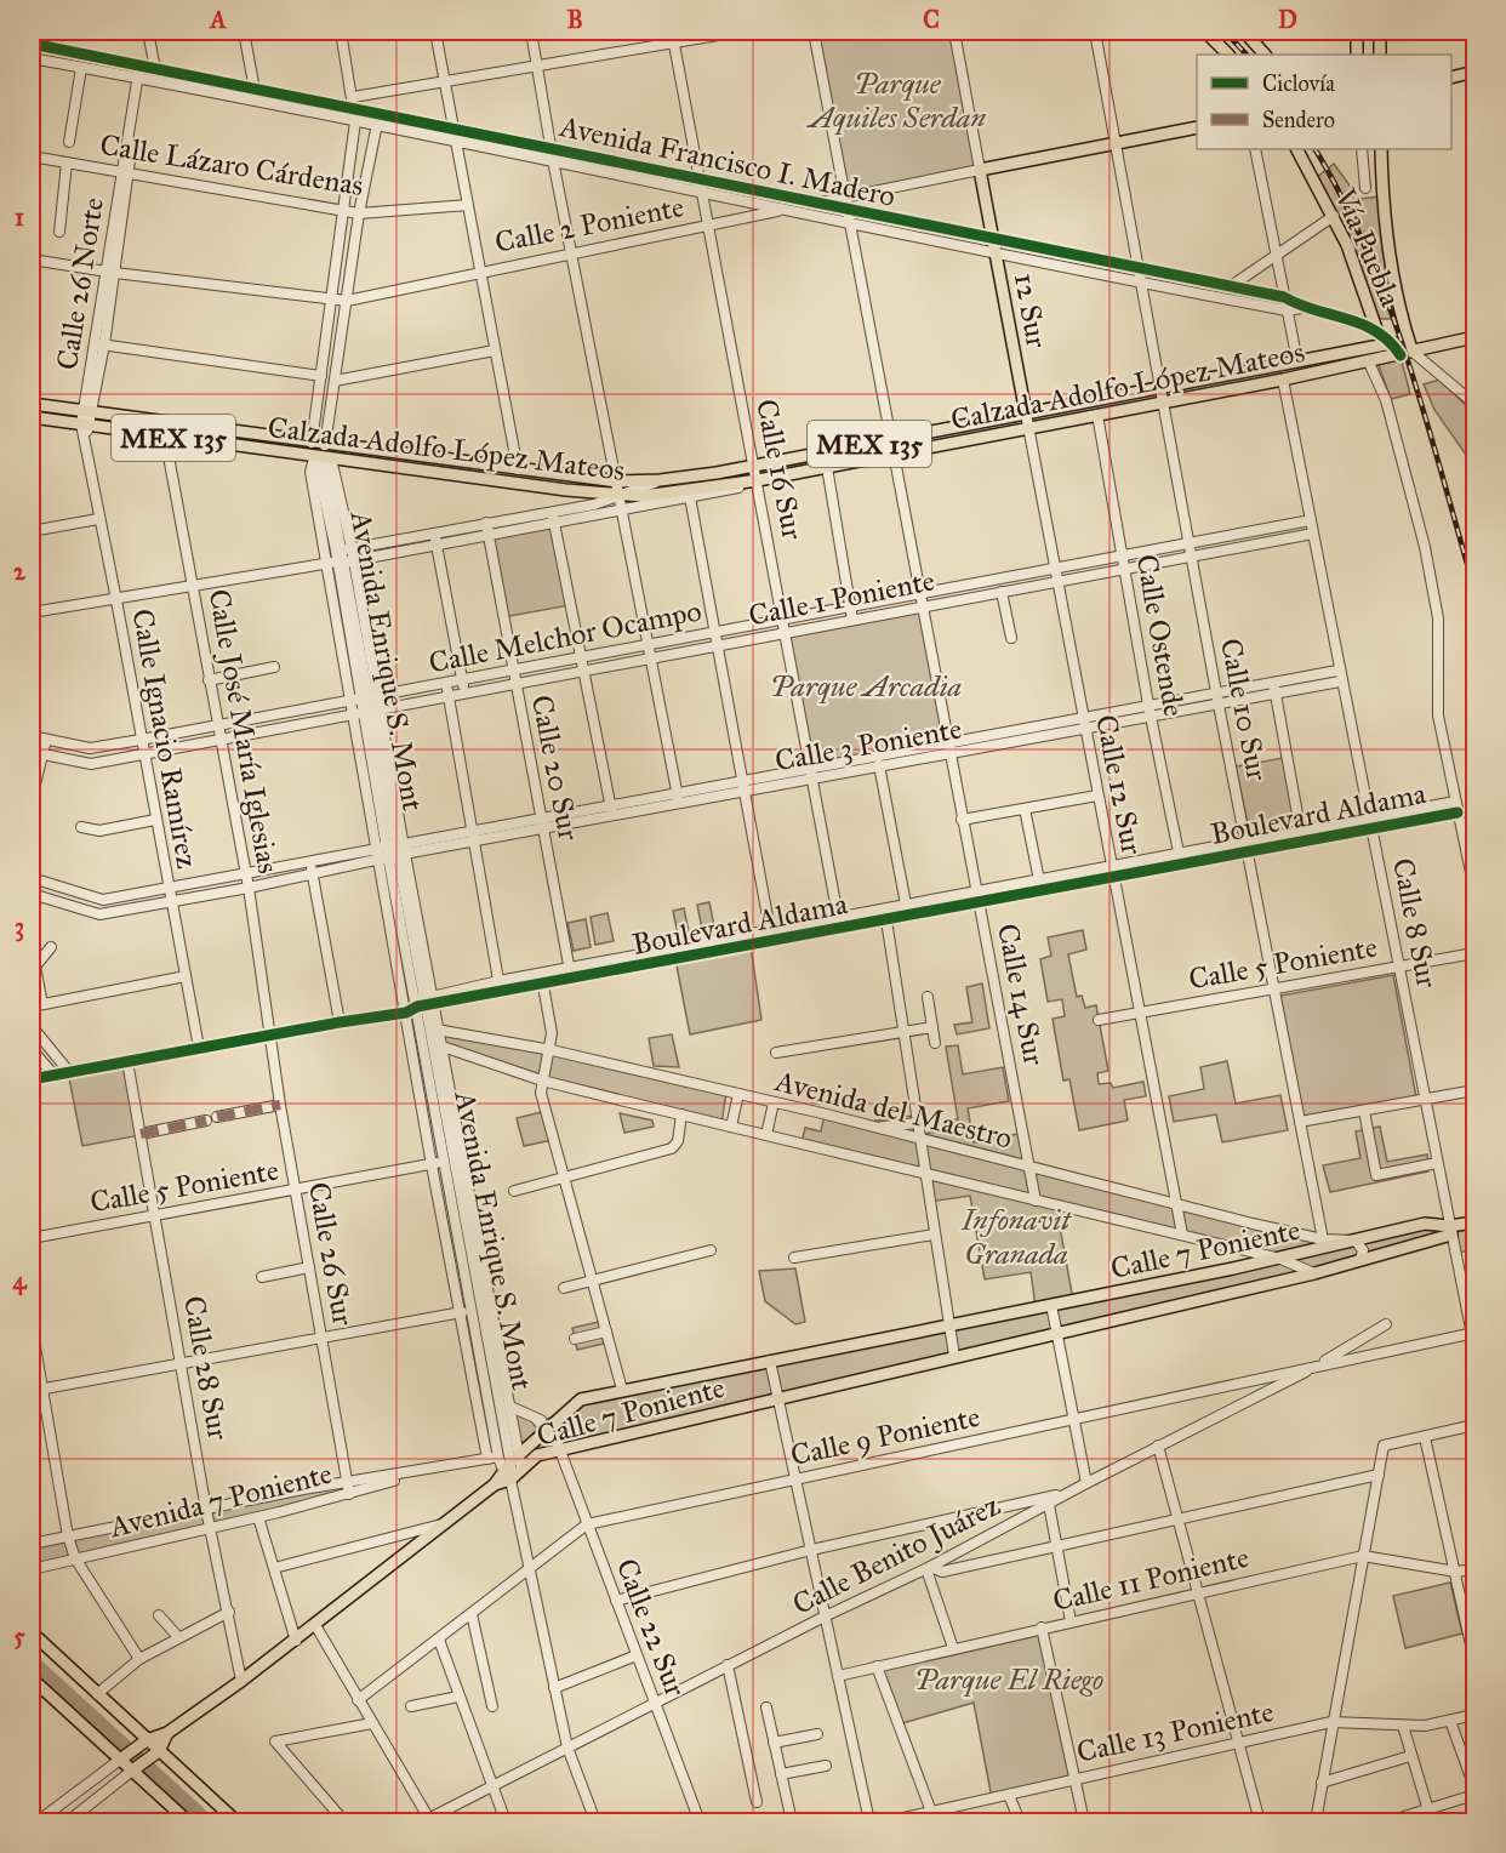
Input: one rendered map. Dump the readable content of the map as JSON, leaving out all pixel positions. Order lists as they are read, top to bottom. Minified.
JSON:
{"streets":{"main road":["Calle 2 Poniente","Vía Puebla","12 Sur","Calzada Adolfo López Mateos","MEX 135","Calle 7 Poniente"],"street":["Avenida Francisco I. Madero","Calle Lázaro Cárdenas","Calle 26 Norte","Calle 16 Sur","Calle 1 Poniente","Calle Ostende","Calle Melchor Ocampo","Avenida Enrique S. Mont","Calle 10 Sur","Calle José María Iglesias","Calle Ignacio Ramírez","Calle 3 Poniente","Calle 20 Sur","Calle 12 Sur","Boulevard Aldama","Calle 8 Sur","Calle 5 Poniente","Calle 14 Sur","Avenida del Maestro","Calle 26 Sur","Calle 28 Sur","Calle 9 Poniente","Avenida 7 Poniente","Calle Benito Juárez","Calle 11 Poniente","Calle 22 Sur","Calle 13 Poniente"]},"crossings":[["Avenida Francisco I. Madero","Calle 2 Poniente"],["Avenida Francisco I. Madero","Vía Puebla"],["Avenida Francisco I. Madero","Calle 26 Norte"],["Avenida Francisco I. Madero","12 Sur"],["Avenida Francisco I. Madero","Calzada Adolfo López Mateos"],["Avenida Francisco I. Madero","MEX 135"],["Avenida Francisco I. Madero","Calle 16 Sur"],["Avenida Francisco I. Madero","Calle 10 Sur"],["Avenida Francisco I. Madero","Calle 14 Sur"],["Calle Lázaro Cárdenas","Calle 26 Norte"],["Calle 2 Poniente","Calle 26 Norte"],["Calle 2 Poniente","12 Sur"],["Calle 2 Poniente","Calle 16 Sur"],["Calle 2 Poniente","Calle 10 Sur"],["Calle 2 Poniente","Calle 14 Sur"],["Calle 26 Norte","Calzada Adolfo López Mateos"],["Calle 26 Norte","Calle Ignacio Ramírez"],["12 Sur","Calzada Adolfo López Mateos"],["12 Sur","Calle 12 Sur"],["Calzada Adolfo López Mateos","MEX 135"],["Calzada Adolfo López Mateos","Calle 16 Sur"],["Calzada Adolfo López Mateos","Calle Ostende"],["Calzada Adolfo López Mateos","Avenida Enrique S. Mont"],["Calzada Adolfo López Mateos","Calle 10 Sur"],["Calzada Adolfo López Mateos","Calle José María Iglesias"],["Calzada Adolfo López Mateos","Calle Ignacio Ramírez"],["Calzada Adolfo López Mateos","Calle 12 Sur"],["Calzada Adolfo López Mateos","Calle 8 Sur"],["Calzada Adolfo López Mateos","Calle 14 Sur"],["Calle 16 Sur","Calle 1 Poniente"],["Calle 16 Sur","Calle Melchor Ocampo"],["Calle 16 Sur","Calle 3 Poniente"],["Calle 16 Sur","Boulevard Aldama"],["Calle 1 Poniente","Calle Ostende"],["Calle 1 Poniente","Calle Melchor Ocampo"],["Calle 1 Poniente","Avenida Enrique S. Mont"],["Calle 1 Poniente","Calle 10 Sur"],["Calle 1 Poniente","Calle 20 Sur"],["Calle 1 Poniente","Calle 12 Sur"],["Calle 1 Poniente","Calle 8 Sur"],["Calle 1 Poniente","Calle 14 Sur"],["Calle Ostende","Calle 3 Poniente"],["Calle Ostende","Boulevard Aldama"],["Calle Melchor Ocampo","Avenida Enrique S. Mont"],["Calle Melchor Ocampo","Calle José María Iglesias"],["Calle Melchor Ocampo","Calle Ignacio Ramírez"],["Calle Melchor Ocampo","Calle 20 Sur"],["Avenida Enrique S. Mont","Calle 3 Poniente"],["Avenida Enrique S. Mont","Boulevard Aldama"],["Avenida Enrique S. Mont","Calle 5 Poniente"],["Avenida Enrique S. Mont","Avenida del Maestro"],["Avenida Enrique S. Mont","Calle 7 Poniente"],["Avenida Enrique S. Mont","Avenida 7 Poniente"],["Calle 10 Sur","Calle 3 Poniente"],["Calle 10 Sur","Boulevard Aldama"],["Calle 10 Sur","Calle 5 Poniente"],["Calle 10 Sur","Avenida del Maestro"],["Calle José María Iglesias","Boulevard Aldama"],["Calle José María Iglesias","Calle 26 Sur"],["Calle Ignacio Ramírez","Boulevard Aldama"],["Calle 3 Poniente","Calle 20 Sur"],["Calle 3 Poniente","Calle 12 Sur"],["Calle 3 Poniente","Calle 8 Sur"],["Calle 3 Poniente","Calle 14 Sur"],["Calle 20 Sur","Boulevard Aldama"],["Calle 12 Sur","Boulevard Aldama"],["Calle 12 Sur","Calle 5 Poniente"],["Calle 12 Sur","Avenida del Maestro"],["Boulevard Aldama","Calle 8 Sur"],["Boulevard Aldama","Calle 14 Sur"],["Boulevard Aldama","Avenida del Maestro"],["Boulevard Aldama","Calle 26 Sur"],["Boulevard Aldama","Calle 28 Sur"],["Calle 8 Sur","Calle 5 Poniente"],["Calle 8 Sur","Calle 7 Poniente"],["Calle 8 Sur","Calle 9 Poniente"],["Calle 5 Poniente","Calle 26 Sur"],["Calle 5 Poniente","Calle 28 Sur"],["Calle 14 Sur","Avenida del Maestro"],["Avenida del Maestro","Calle 7 Poniente"],["Calle 7 Poniente","Calle 28 Sur"],["Calle 7 Poniente","Avenida 7 Poniente"],["Calle 7 Poniente","Calle 22 Sur"],["Calle 26 Sur","Avenida 7 Poniente"],["Calle 28 Sur","Avenida 7 Poniente"],["Calle 9 Poniente","Calle Benito Juárez"],["Calle 9 Poniente","Calle 22 Sur"],["Calle Benito Juárez","Calle 22 Sur"]],"parks":["Parque Aquiles Serdan","Parque Arcadia","Infonavit Granada","Parque El Riego"],"legend":["Ciclovía","Sendero"],"grid":{"columns":["A","B","C","D"],"rows":["1","2","3","4","5"]}}
